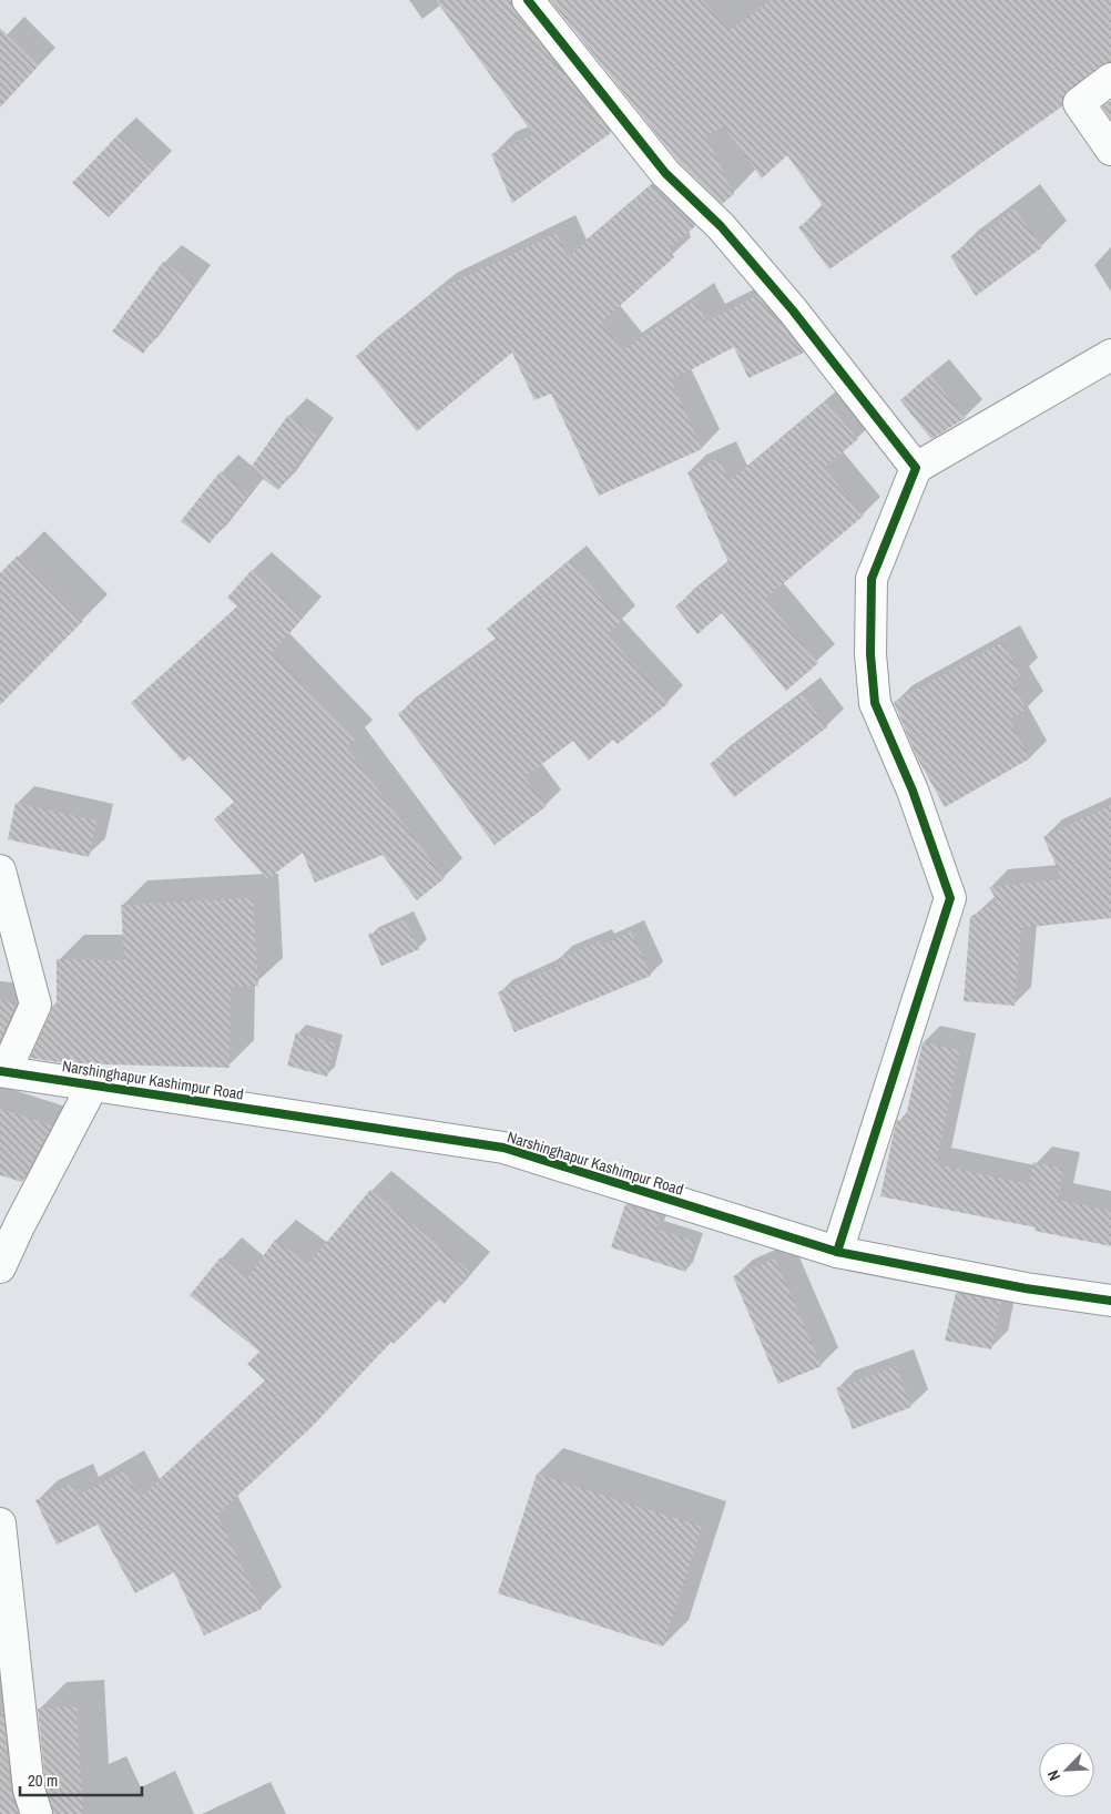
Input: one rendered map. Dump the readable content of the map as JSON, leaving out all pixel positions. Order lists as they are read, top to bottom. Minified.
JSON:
{"streets":{"street":["Narshinghapur Kashimpur Road"]},"scale_bar":"20 m","north":"bottom left"}
